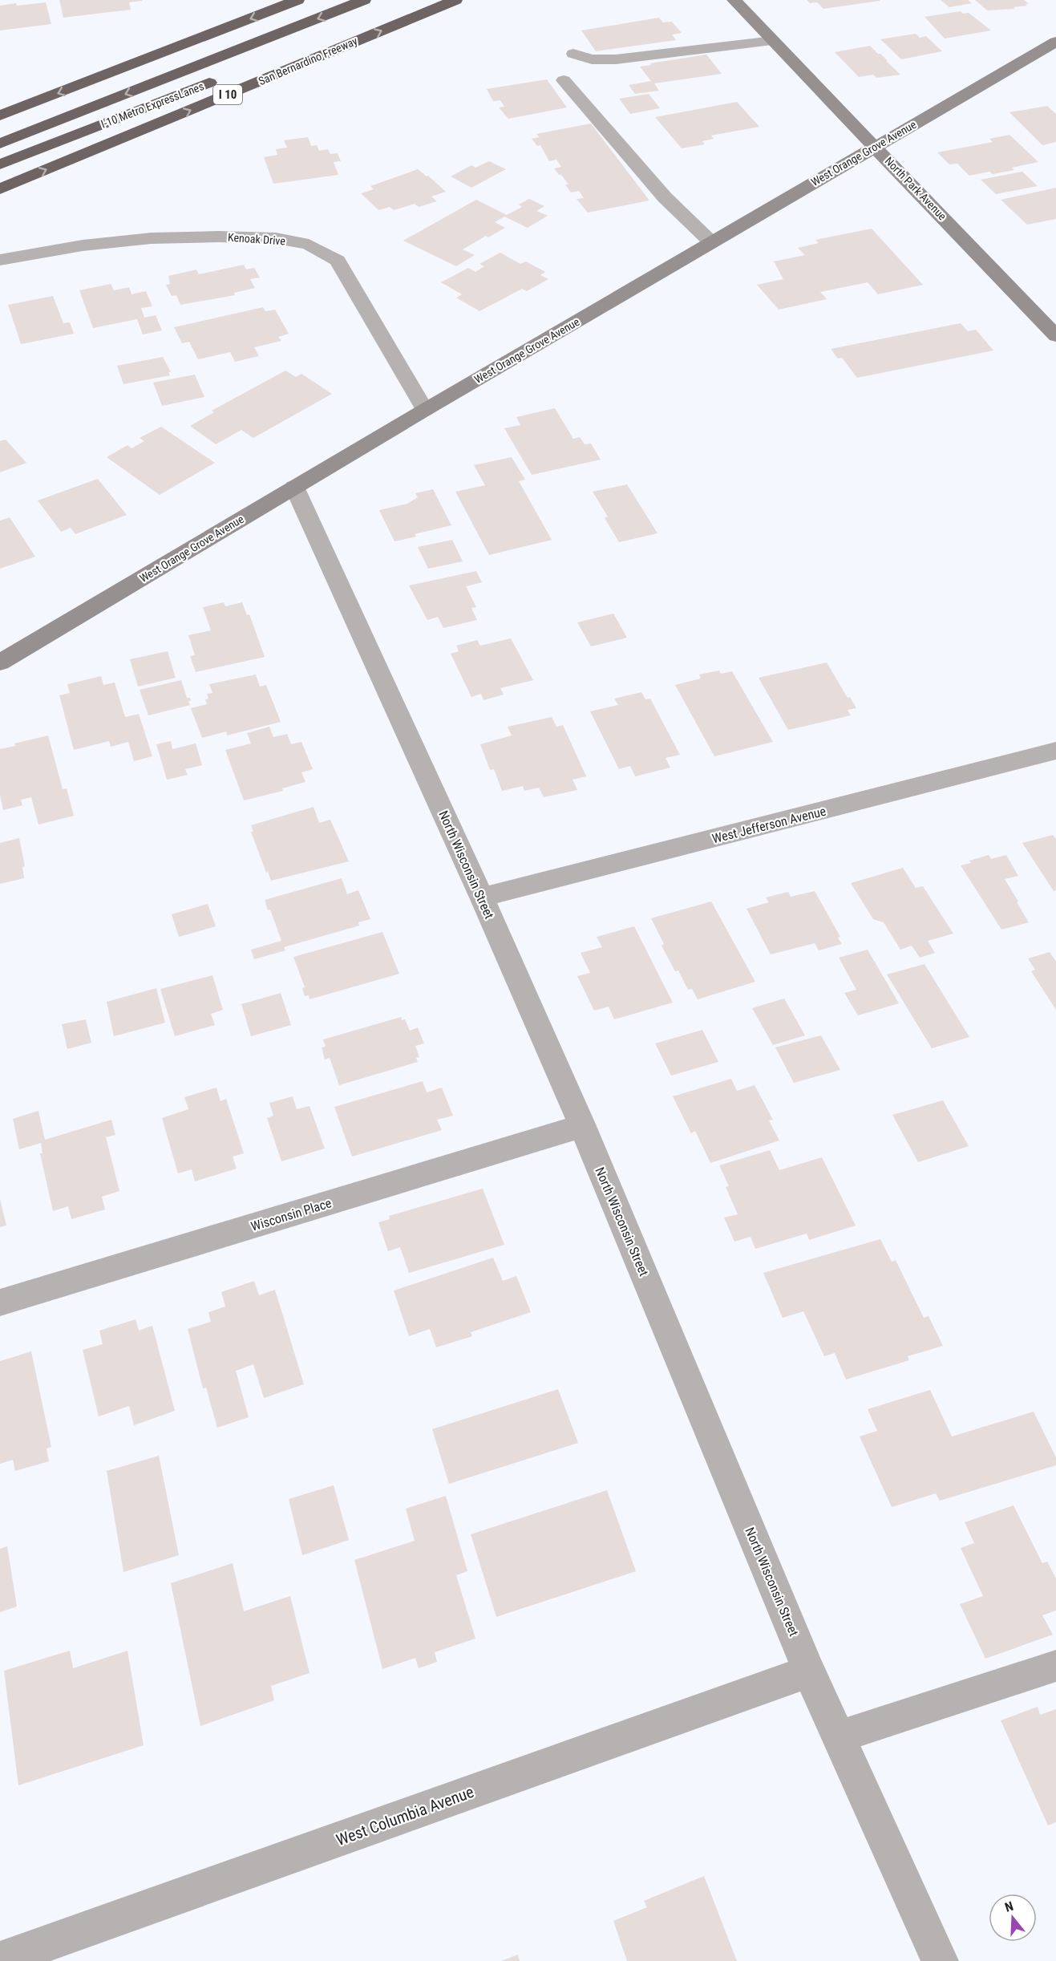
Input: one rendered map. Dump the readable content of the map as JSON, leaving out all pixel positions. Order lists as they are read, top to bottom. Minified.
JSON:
{"streets":{"highway":["San Bernardino Freeway","I 10","I-10 Metro ExpressLanes"],"street":["West Orange Grove Avenue","North Park Avenue","Kenoak Drive","West Jefferson Avenue","North Wisconsin Street","Wisconsin Place","West Columbia Avenue"]},"crossings":[["West Orange Grove Avenue","North Park Avenue"],["West Orange Grove Avenue","Kenoak Drive"],["West Orange Grove Avenue","North Wisconsin Street"],["West Jefferson Avenue","North Wisconsin Street"],["North Wisconsin Street","Wisconsin Place"],["North Wisconsin Street","West Columbia Avenue"]],"north":"top"}
